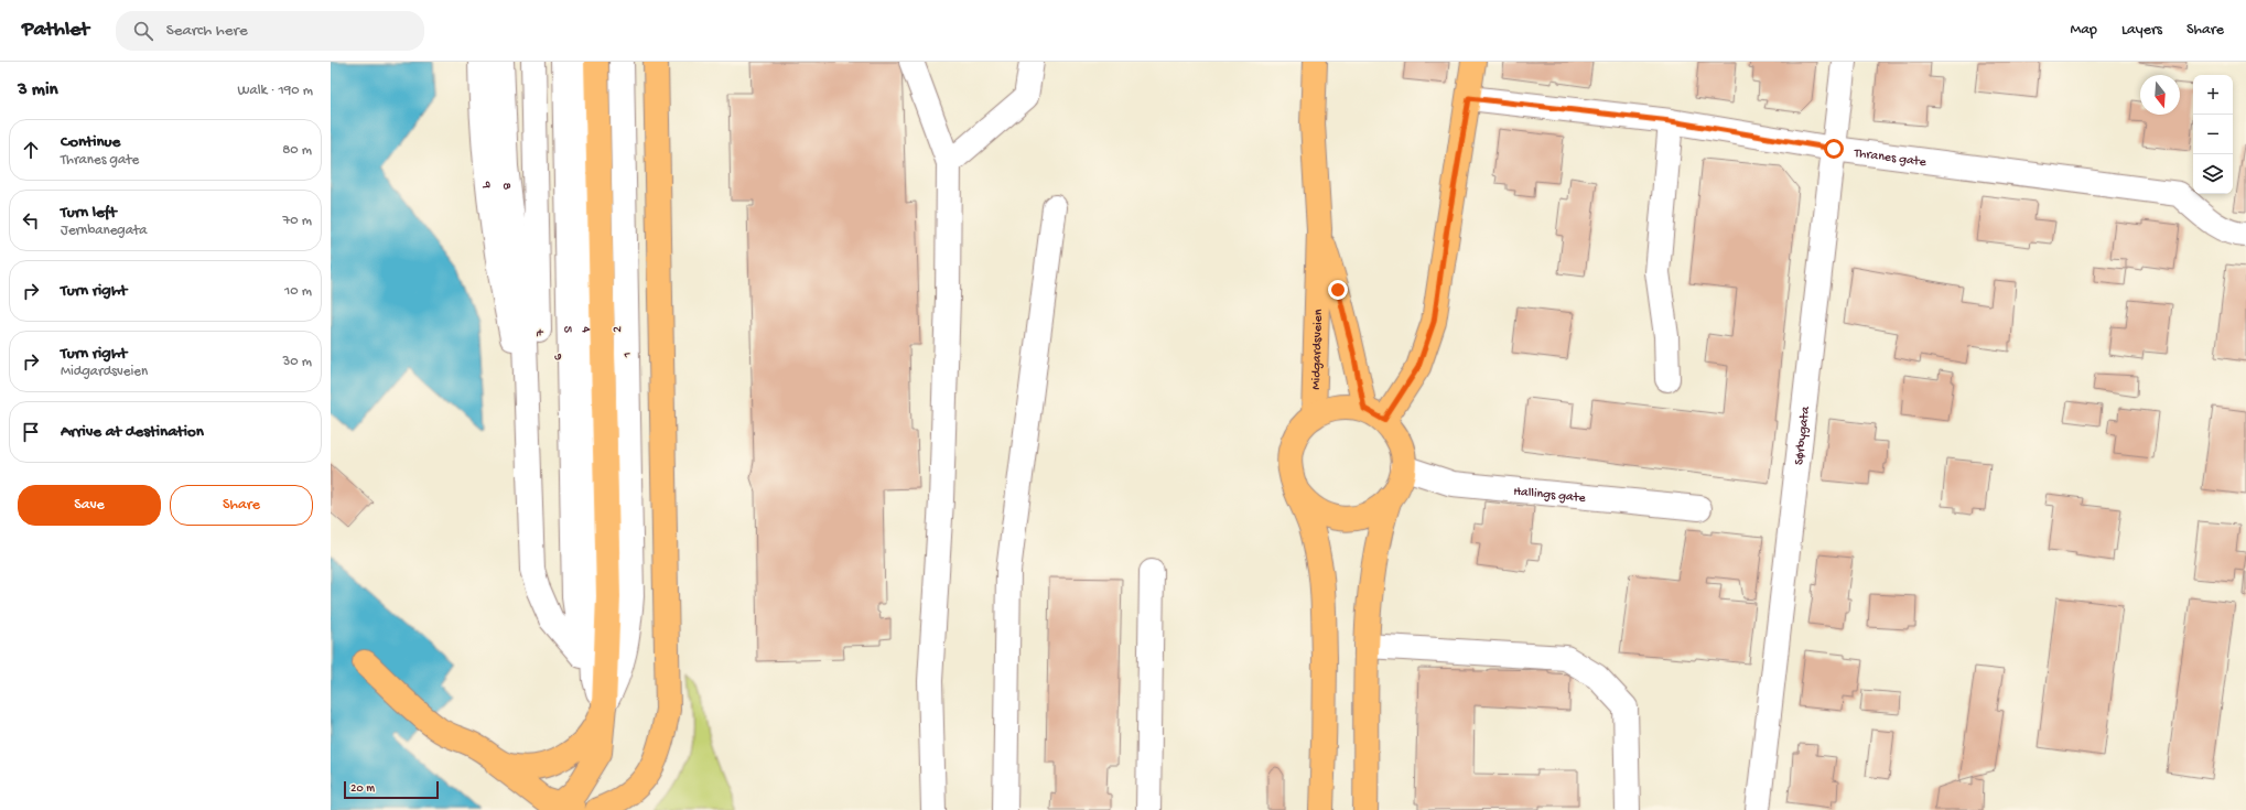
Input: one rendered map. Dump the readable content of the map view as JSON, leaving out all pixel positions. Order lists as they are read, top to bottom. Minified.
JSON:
{"streets":{"main road":["Midgardsveien"],"street":["Thranes gate","9","8","5","4","2","7","1","6","Sørbygata","Hallings gate"]},"crossings":[["Thranes gate","Sørbygata"],["9","8"],["5","4"],["5","7"],["5","6"],["4","7"],["4","6"],["2","1"],["7","6"],["Midgardsveien","Hallings gate"]],"scale_bar":"20 m","north":"bottom","page":{"header":"Pathlet","search":"Search here","nav":["Map","Layers","Share"],"heading":["3 min","Walk · 190 m"],"map_buttons":["+","−"],"list":[["Continue","Thranes gate","80 m"],["Turn left","Jernbanegata","70 m"],["Turn right","10 m"],["Turn right","Midgardsveien","30 m"],"Arrive at destination"],"buttons":["Save","Share"],"scale":"20 m"}}
